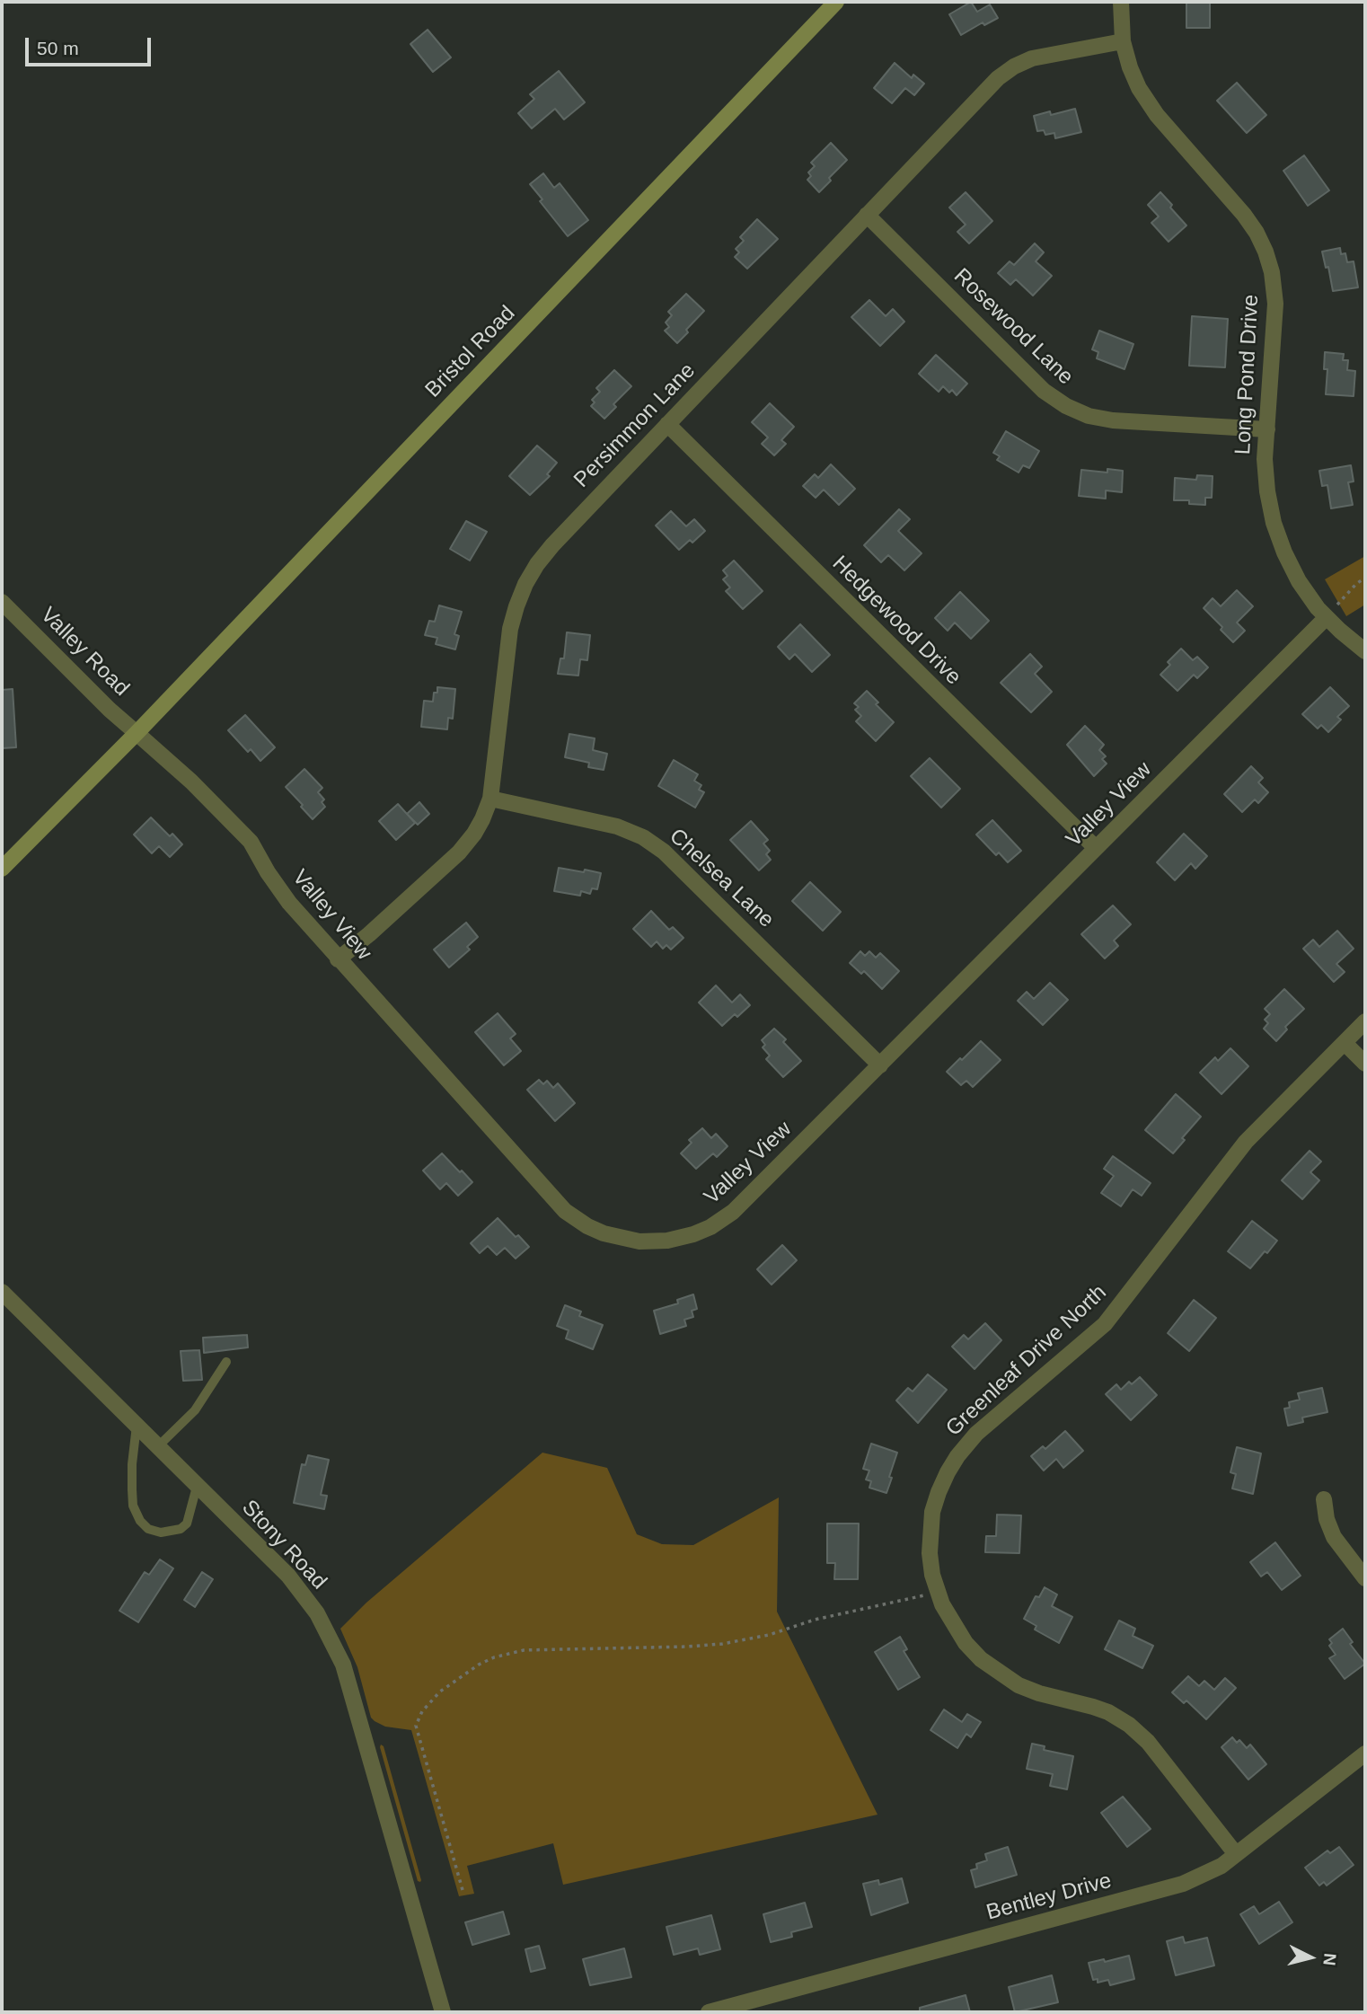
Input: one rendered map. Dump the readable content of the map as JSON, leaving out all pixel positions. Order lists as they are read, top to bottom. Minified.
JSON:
{"streets":{"main road":["Bristol Road"],"street":["Rosewood Lane","Long Pond Drive","Persimmon Lane","Hedgewood Drive","Valley Road","Valley View","Chelsea Lane","Greenleaf Drive North","Stony Road","Bentley Drive"]},"crossings":[["Rosewood Lane","Long Pond Drive"],["Rosewood Lane","Persimmon Lane"],["Bristol Road","Valley Road"],["Bristol Road","Valley View"],["Long Pond Drive","Persimmon Lane"],["Long Pond Drive","Valley View"],["Persimmon Lane","Hedgewood Drive"],["Persimmon Lane","Valley View"],["Persimmon Lane","Chelsea Lane"],["Hedgewood Drive","Valley View"],["Valley Road","Valley View"],["Valley View","Chelsea Lane"],["Greenleaf Drive North","Bentley Drive"]],"scale_bar":"50 m","north":"right"}
